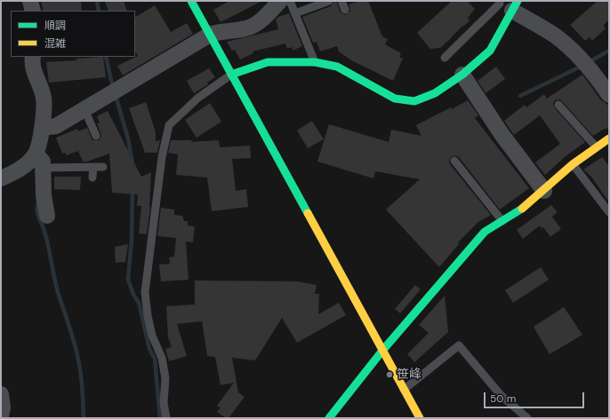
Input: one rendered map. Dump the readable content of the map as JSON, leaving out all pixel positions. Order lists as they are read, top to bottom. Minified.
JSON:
{"places":["笹峰"],"legend":["順調","混雑"],"scale_bar":"50 m"}
